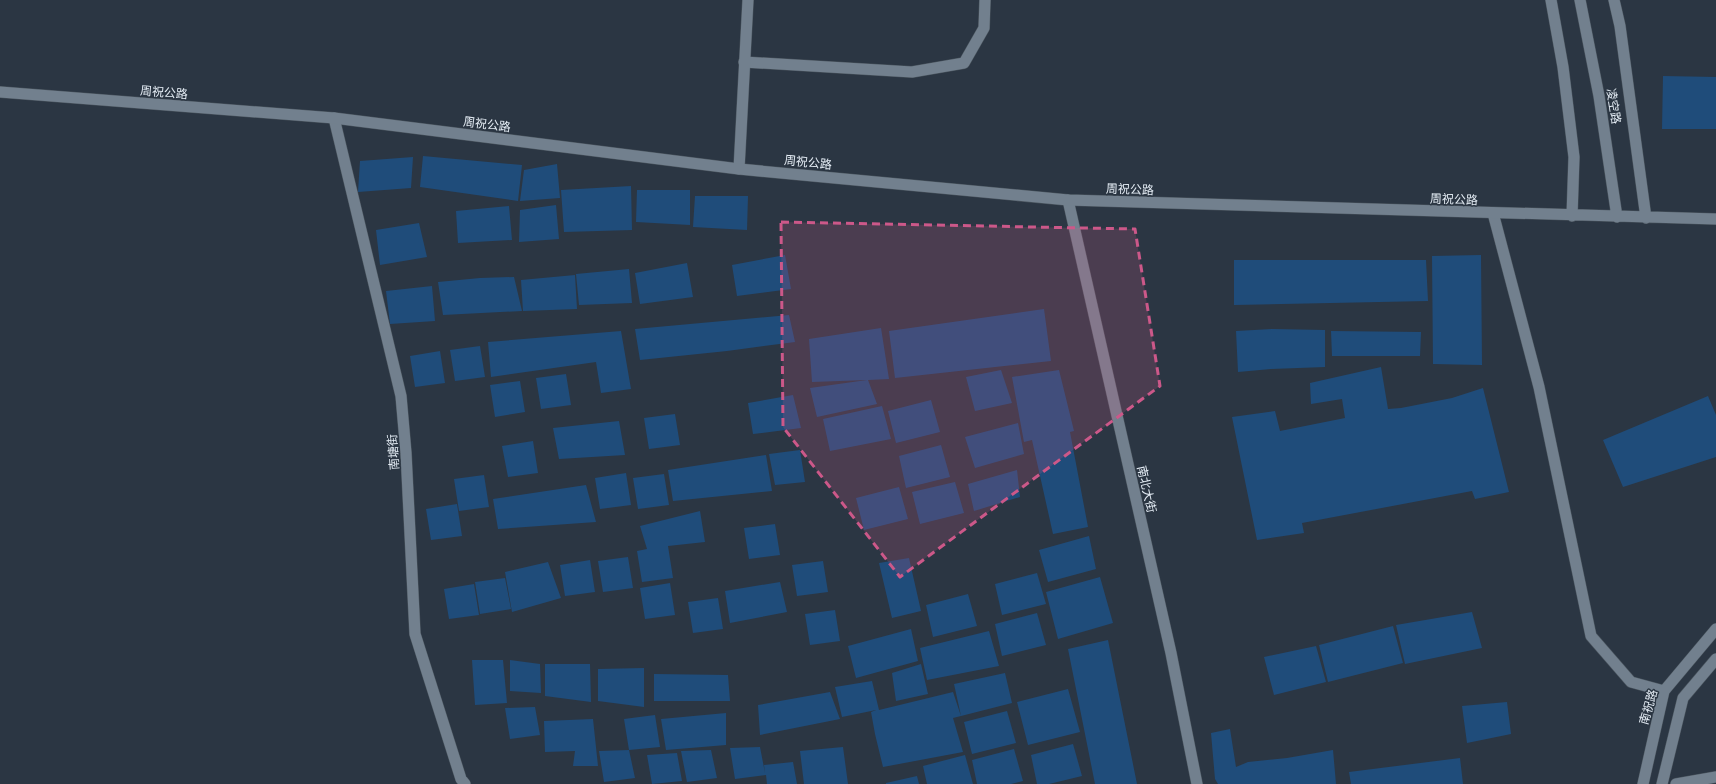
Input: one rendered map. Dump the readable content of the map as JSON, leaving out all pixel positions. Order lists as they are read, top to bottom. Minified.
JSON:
{"streets":{"street":["周祝公路","凌空路","南塘街","南北大街","南祝路"]},"crossings":[["周祝公路","凌空路"],["周祝公路","南塘街"],["周祝公路","南北大街"]]}
